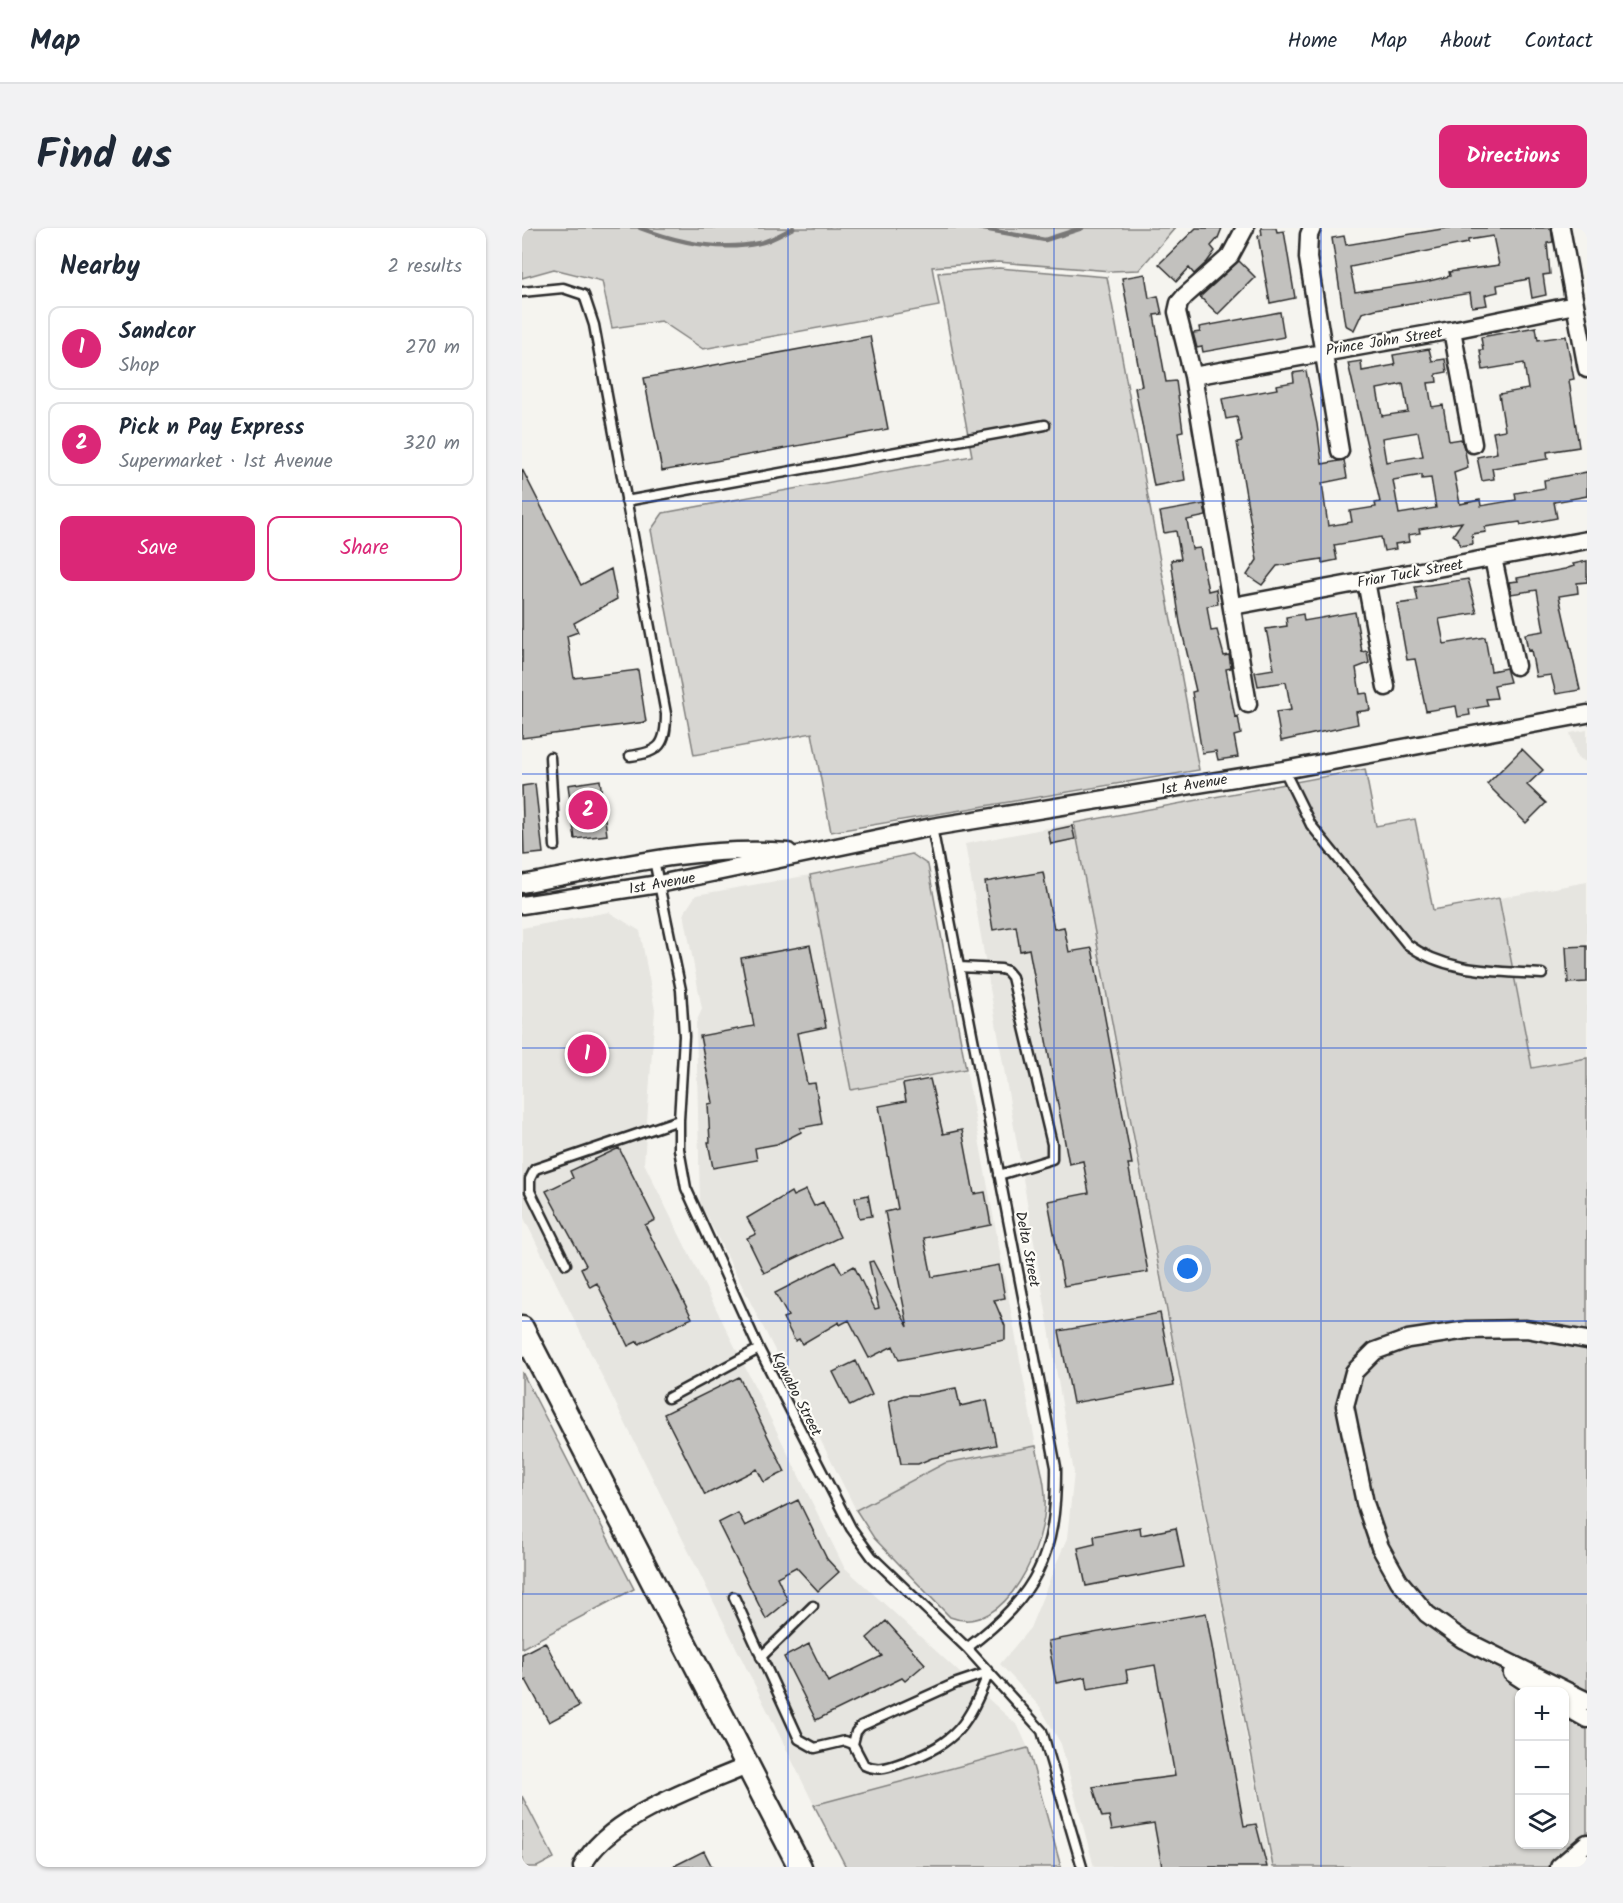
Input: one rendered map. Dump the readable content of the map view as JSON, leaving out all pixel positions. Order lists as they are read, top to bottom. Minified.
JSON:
{"streets":{"street":["Prince John Street","Friar Tuck Street","1st Avenue"],"lane":["Delta Street","Kgwabo Street"]},"crossings":[["1st Avenue","Delta Street"],["1st Avenue","Kgwabo Street"],["Delta Street","Kgwabo Street"]],"page":{"header":"Map","nav":["Home","Map","About","Contact"],"title":"Find us","buttons":["Directions",["Save","Share"]],"heading":["Nearby","2 results"],"list":[{"mark":"1","name":"Sandcor","note":"Shop","value":"270 m"},{"mark":"2","name":"Pick n Pay Express","note":"Supermarket · 1st Avenue","value":"320 m"}],"pins":["2","1"],"map_buttons":["+","−"]}}
